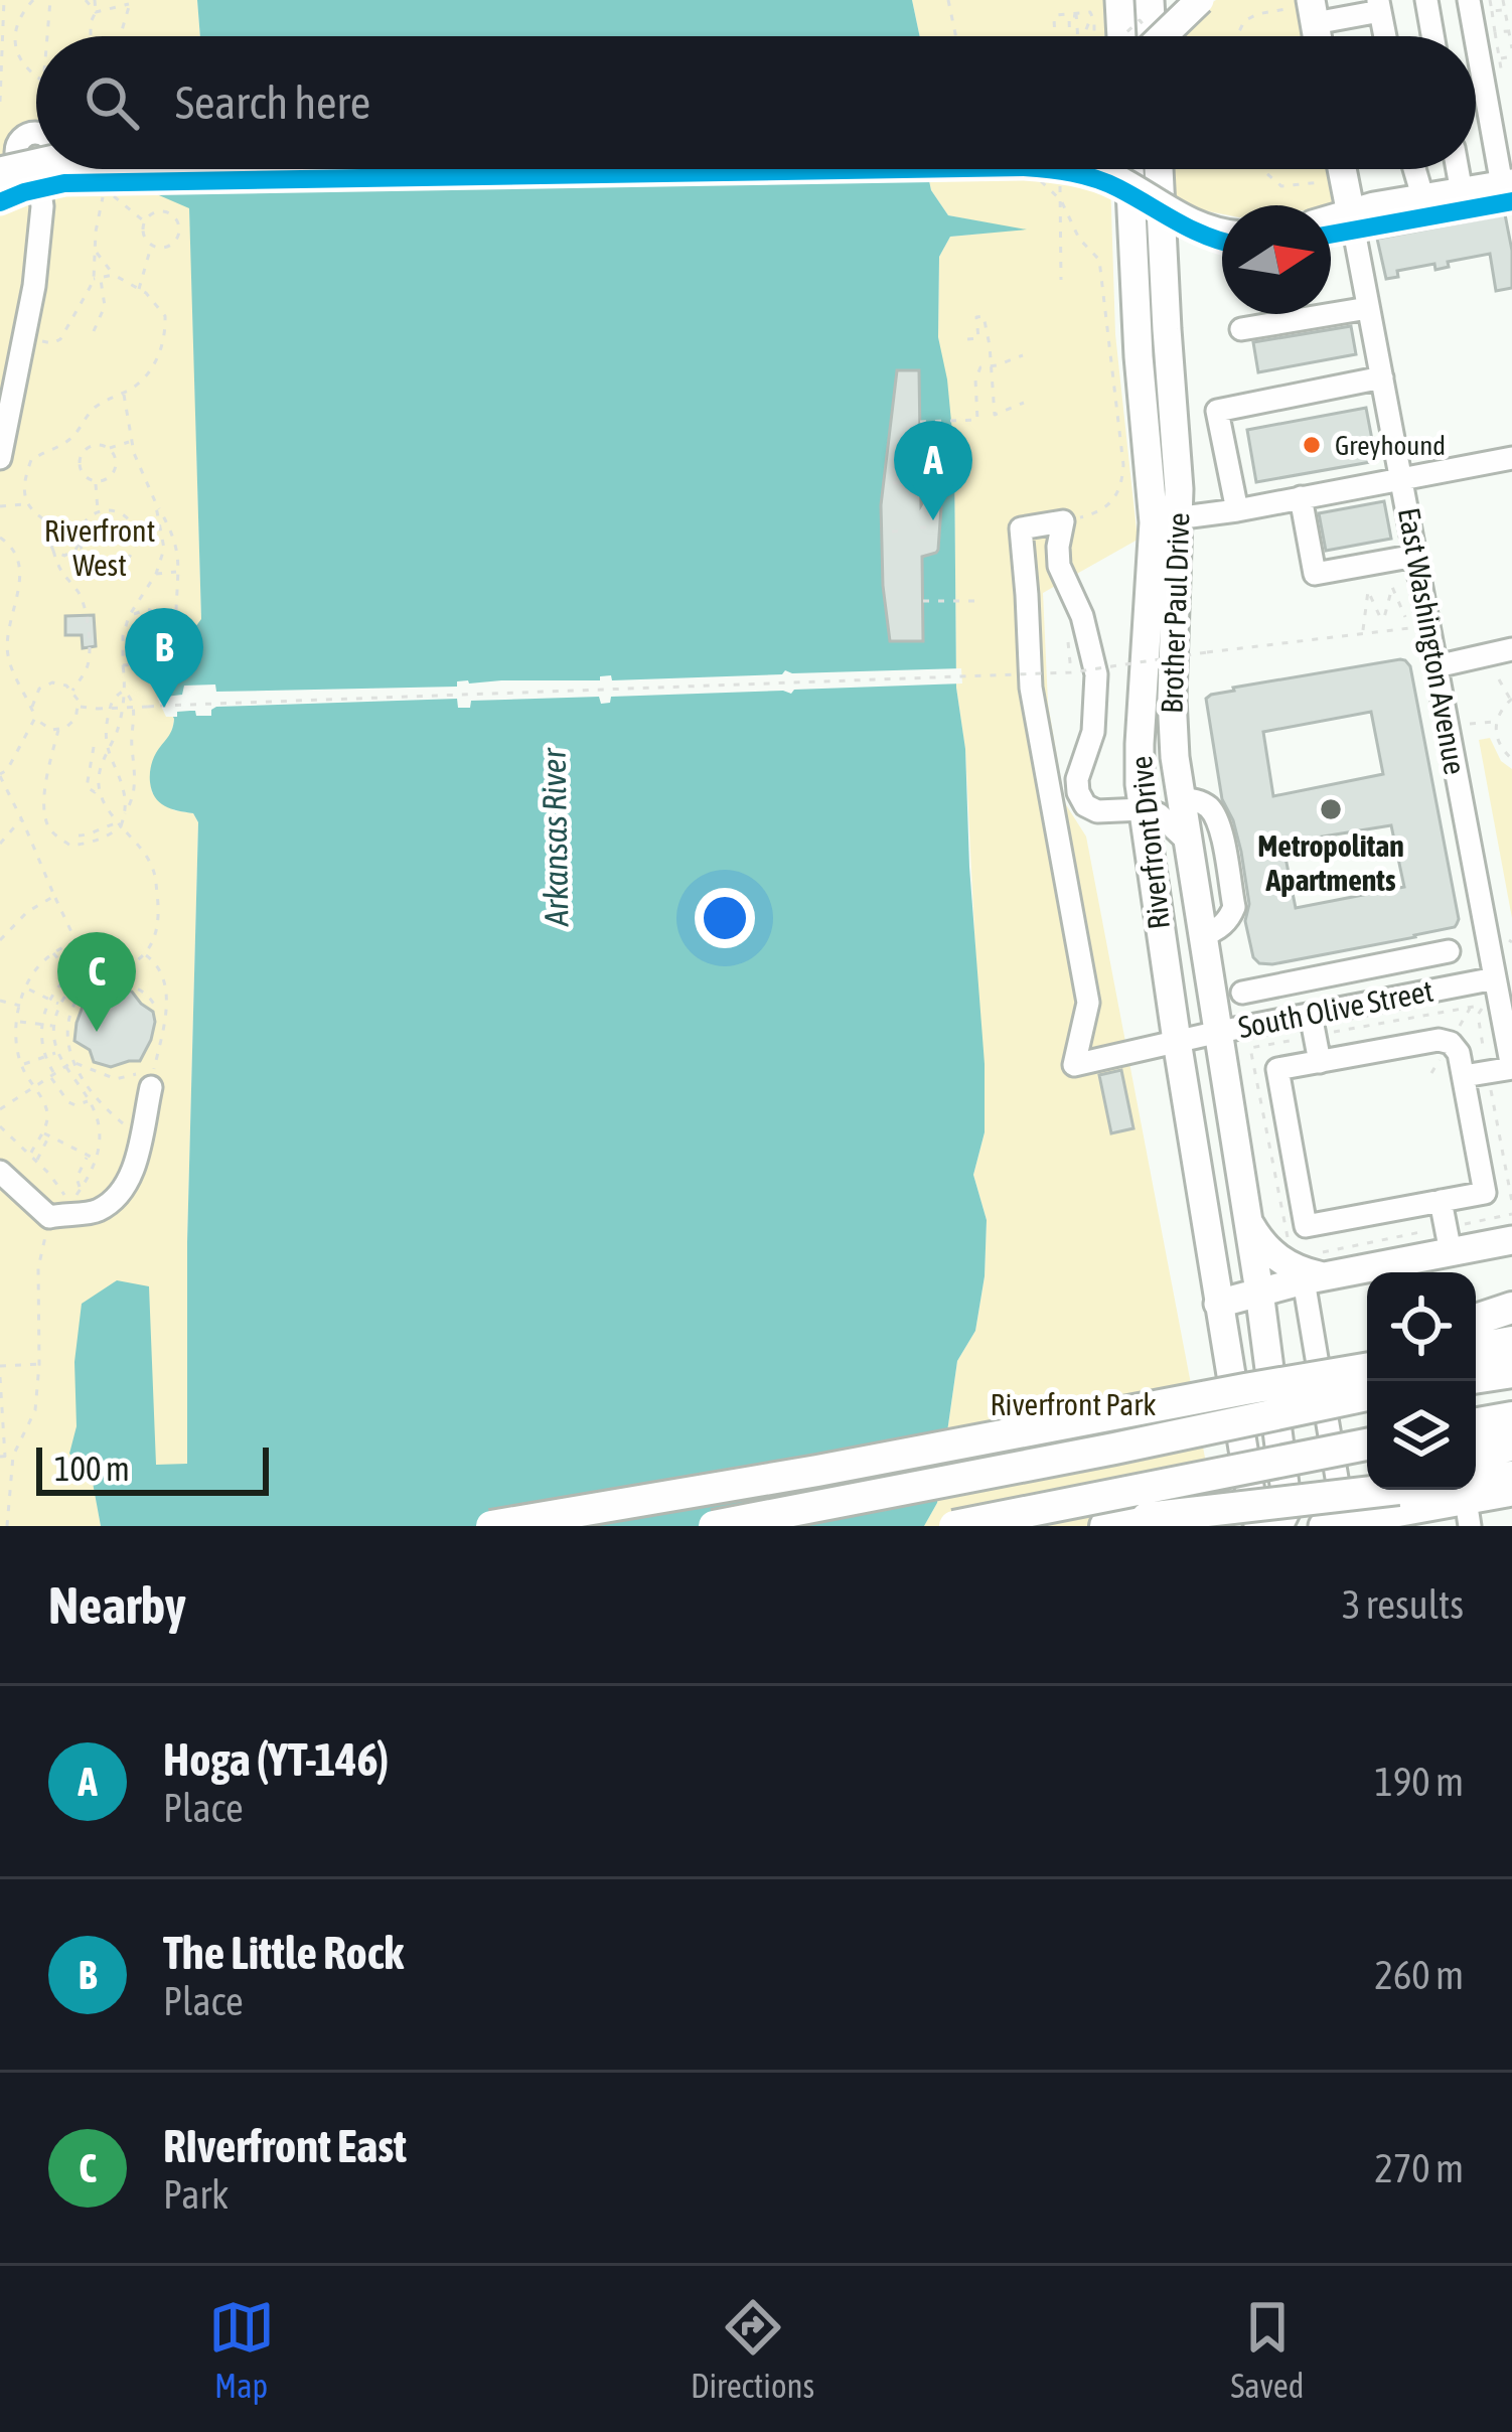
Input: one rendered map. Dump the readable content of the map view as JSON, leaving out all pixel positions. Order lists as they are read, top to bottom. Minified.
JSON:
{"streets":{"main road":["Brother Paul Drive","Riverfront Drive"],"street":["East Washington Avenue","South Olive Street"]},"crossings":[["Brother Paul Drive","Riverfront Drive"],["Brother Paul Drive","South Olive Street"],["East Washington Avenue","South Olive Street"],["Riverfront Drive","South Olive Street"]],"water":["Arkansas River"],"parks":["Riverfront West","Riverfront Park"],"places":["Greyhound","Metropolitan Apartments"],"scale_bar":"100 m","north":"right","page":{"search":"Search here","pins":["A","B","C"],"scale":"100 m","heading":["Nearby","3 results"],"list":[{"mark":"A","name":"Hoga (YT-146)","note":"Place","value":"190 m"},{"mark":"B","name":"The Little Rock","note":"Place","value":"260 m"},{"mark":"C","name":"RIverfront East","note":"Park","value":"270 m"}],"nav":["Map","Directions","Saved"]}}
